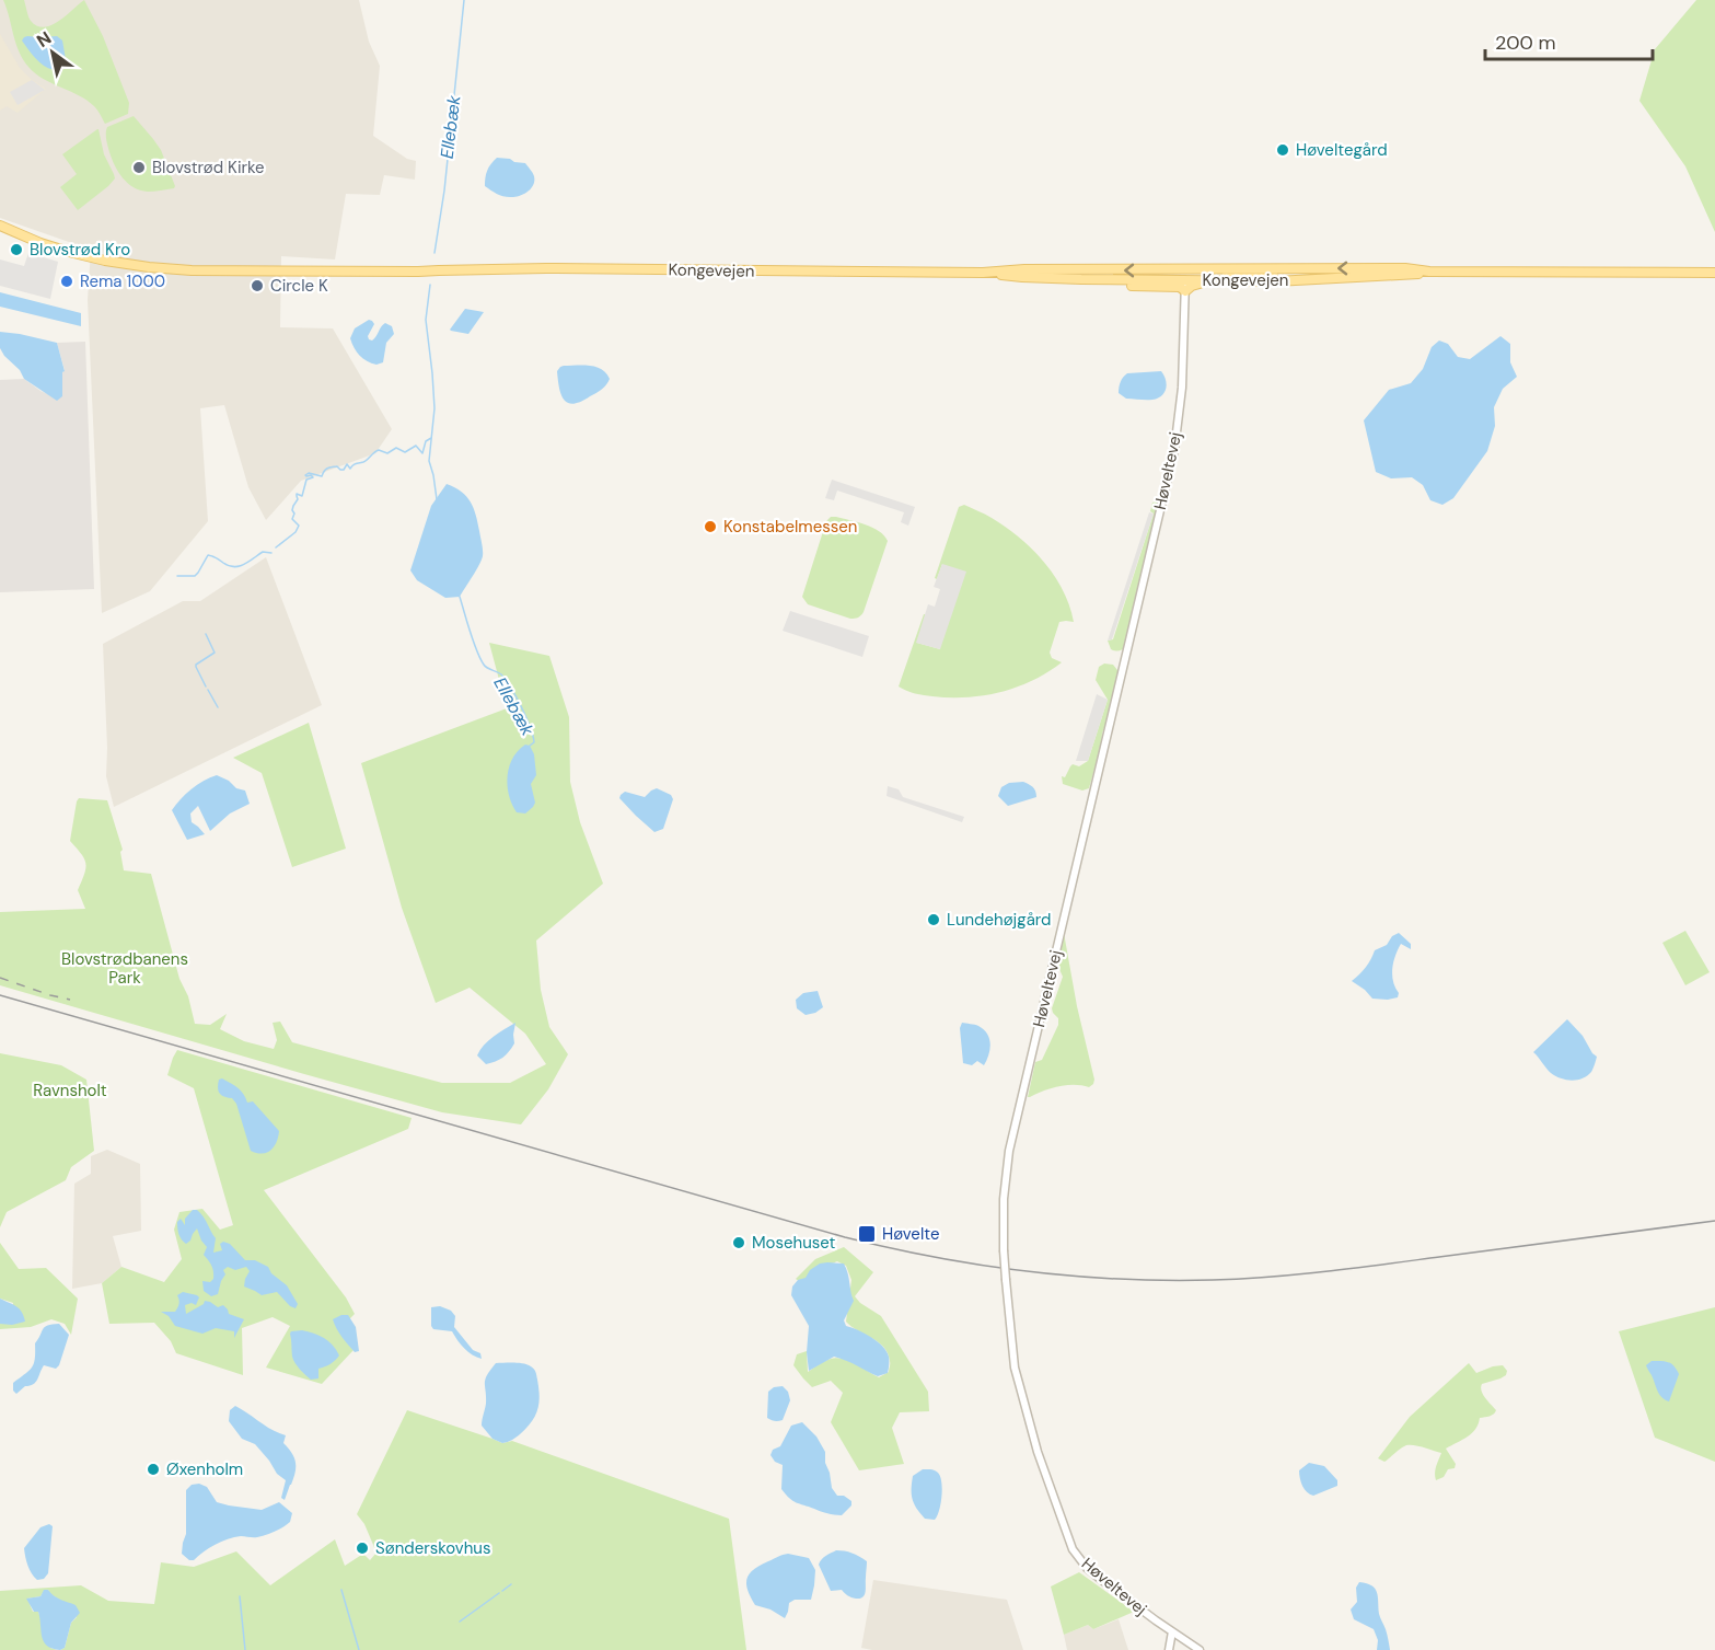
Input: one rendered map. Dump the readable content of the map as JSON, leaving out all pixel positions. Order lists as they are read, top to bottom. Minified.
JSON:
{"streets":{"main road":["Kongevejen"],"street":["Høveltevej"]},"crossings":[["Kongevejen","Høveltevej"]],"water":["Ellebæk"],"parks":["Blovstrødbanens Park","Ravnsholt"],"places":{"other":["Høveltegård","Blovstrød Kirke","Blovstrød Kro","Rema 1000","Circle K","Konstabelmessen","Lundehøjgård","Mosehuset","Øxenholm","Sønderskovhus"],"transit":["Høvelte"]},"scale_bar":"200 m","north":"top left"}
